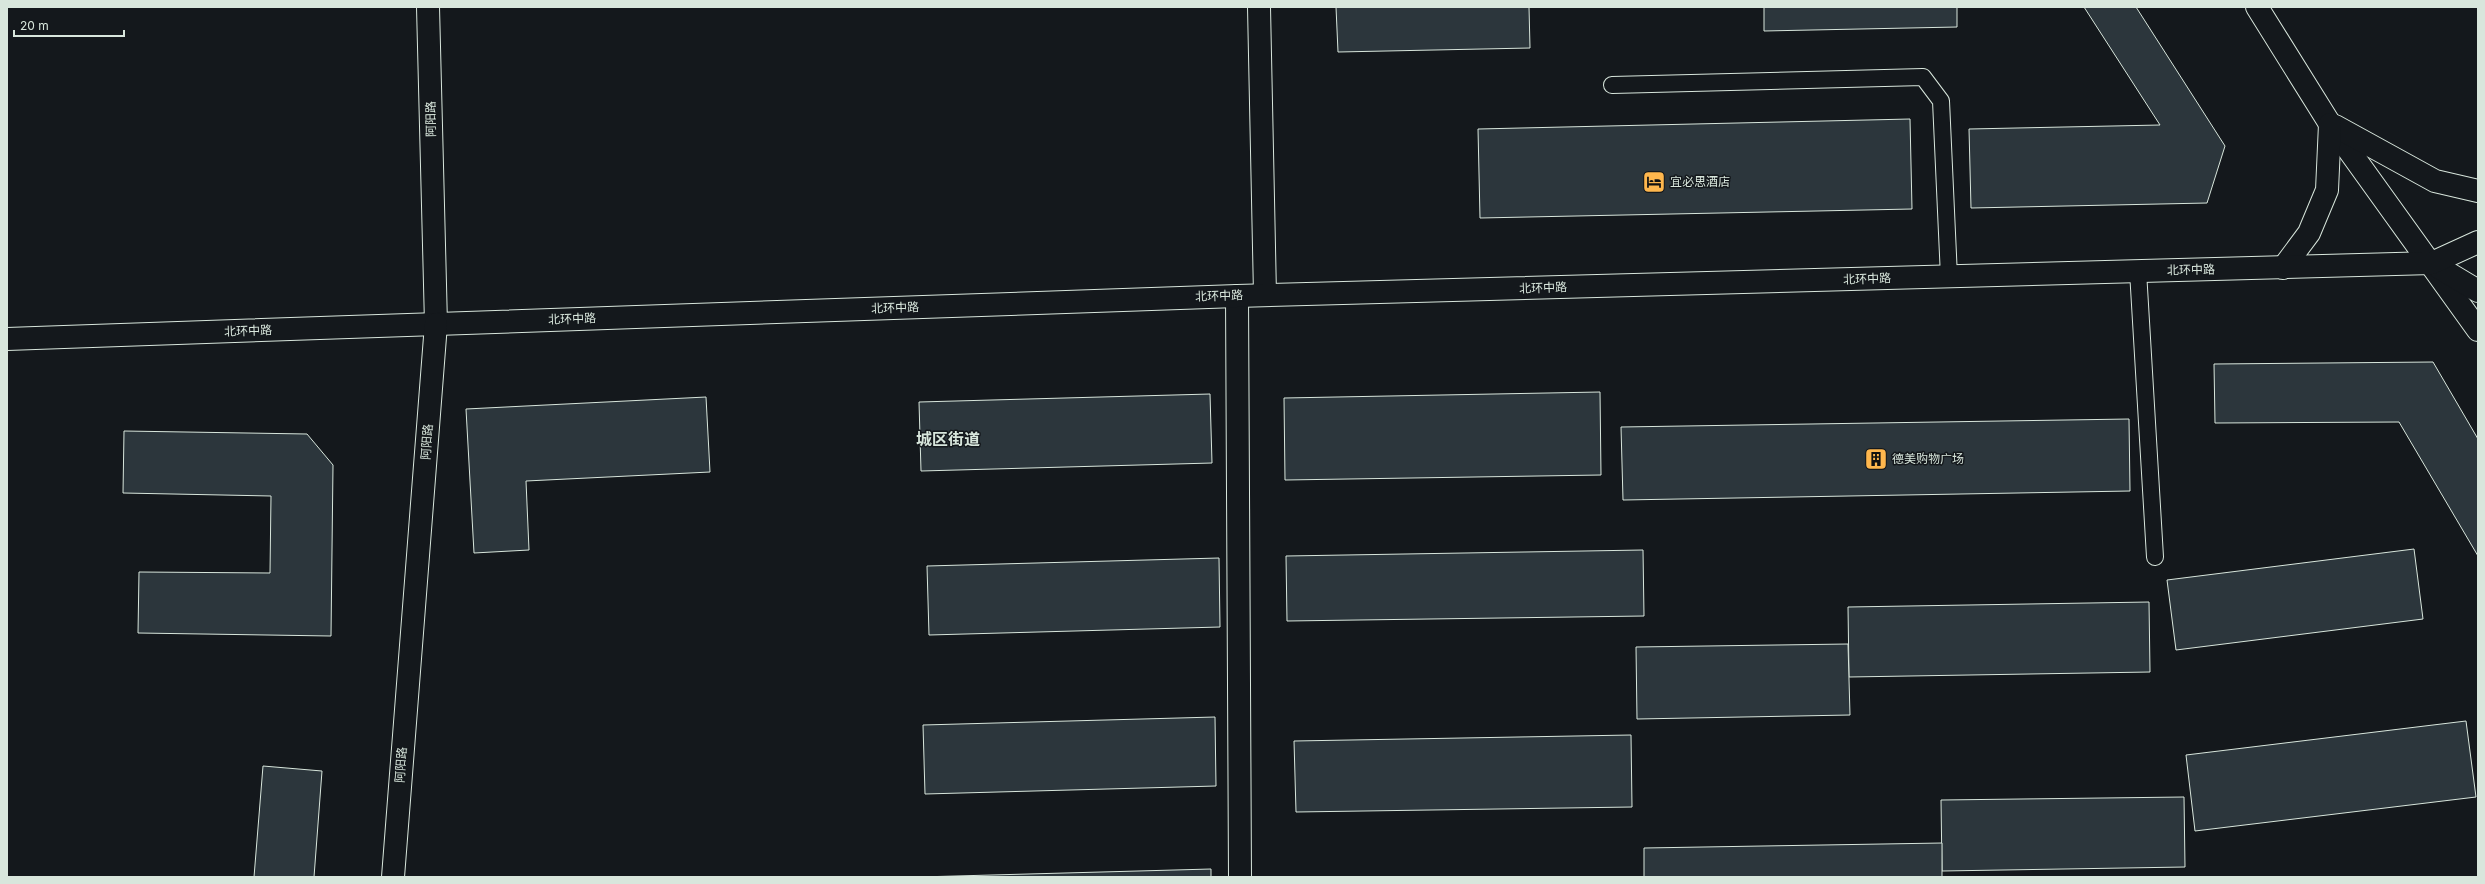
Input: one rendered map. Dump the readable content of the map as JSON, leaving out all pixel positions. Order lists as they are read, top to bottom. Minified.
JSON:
{"streets":{"street":["阿阳路","北环中路"]},"crossings":[["阿阳路","北环中路"]],"districts":["城区街道"],"places":{"hotel":["宜必思酒店"],"building":["德美购物广场"]},"scale_bar":"20 m"}
